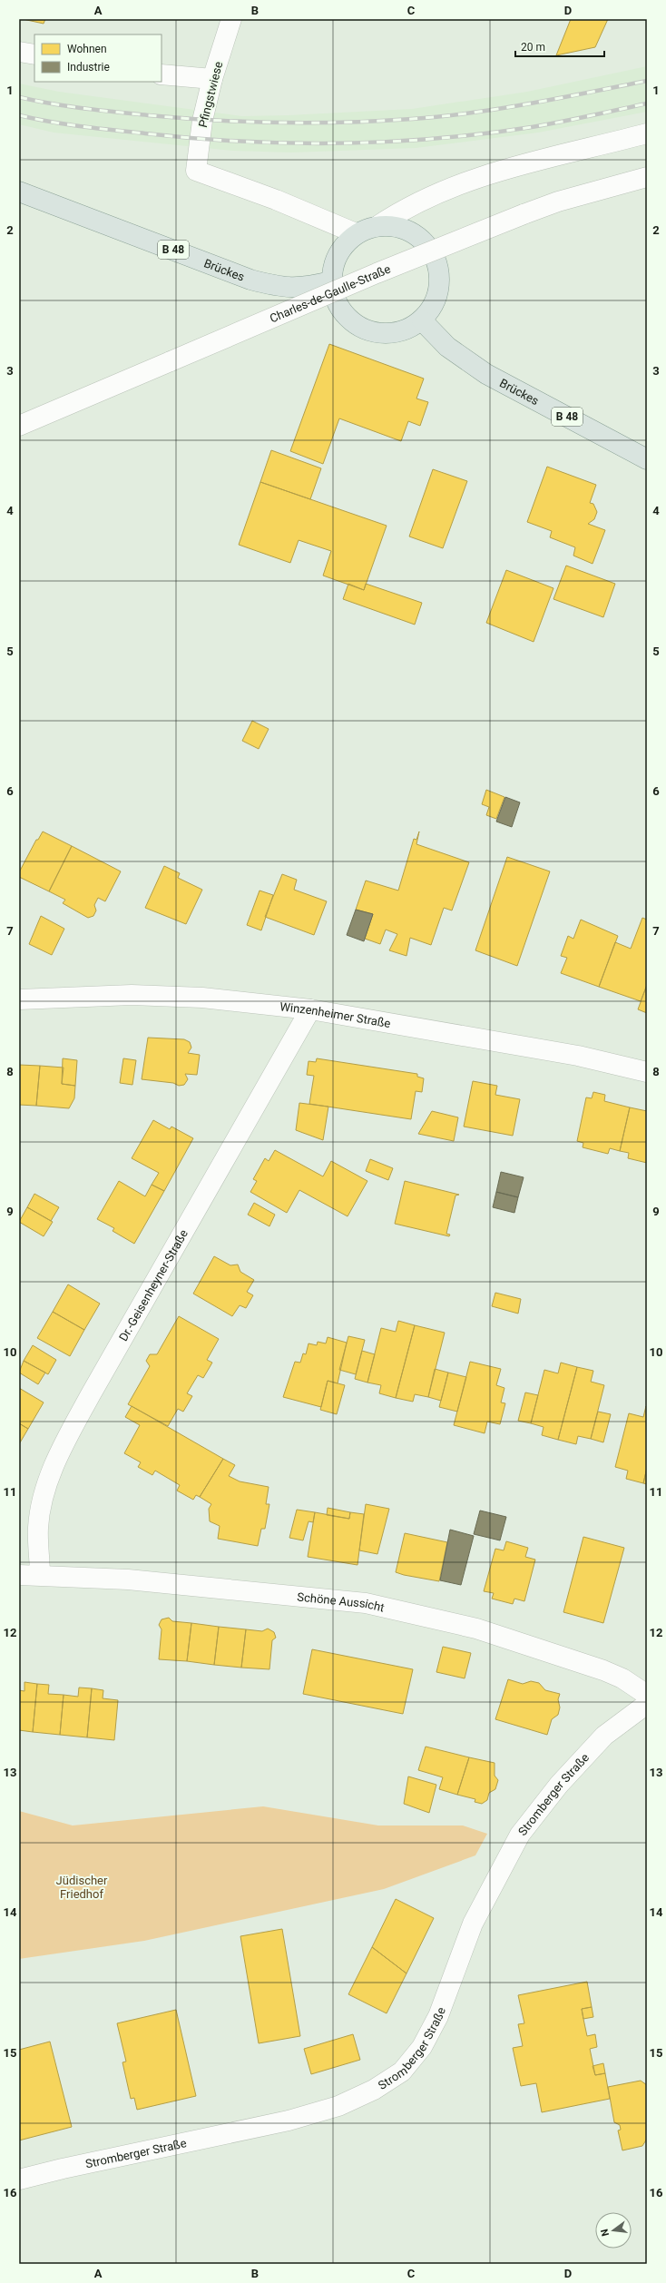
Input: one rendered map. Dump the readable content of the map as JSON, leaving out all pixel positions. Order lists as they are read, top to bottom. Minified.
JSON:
{"streets":{"main road":["B 48","Brückes"],"street":["Pfingstwiese","Charles-de-Gaulle-Straße","Winzenheimer Straße","Dr.-Geisenheyner-Straße","Schöne Aussicht","Stromberger Straße"]},"crossings":[["Pfingstwiese","Brückes"],["Winzenheimer Straße","Dr.-Geisenheyner-Straße"],["Dr.-Geisenheyner-Straße","Schöne Aussicht"]],"parks":["Jüdischer Friedhof"],"legend":["Wohnen","Industrie"],"scale_bar":"20 m","north":"left","grid":{"columns":["A","B","C","D"],"rows":["1","2","3","4","5","6","7","8","9","10","11","12","13","14","15","16"]}}
